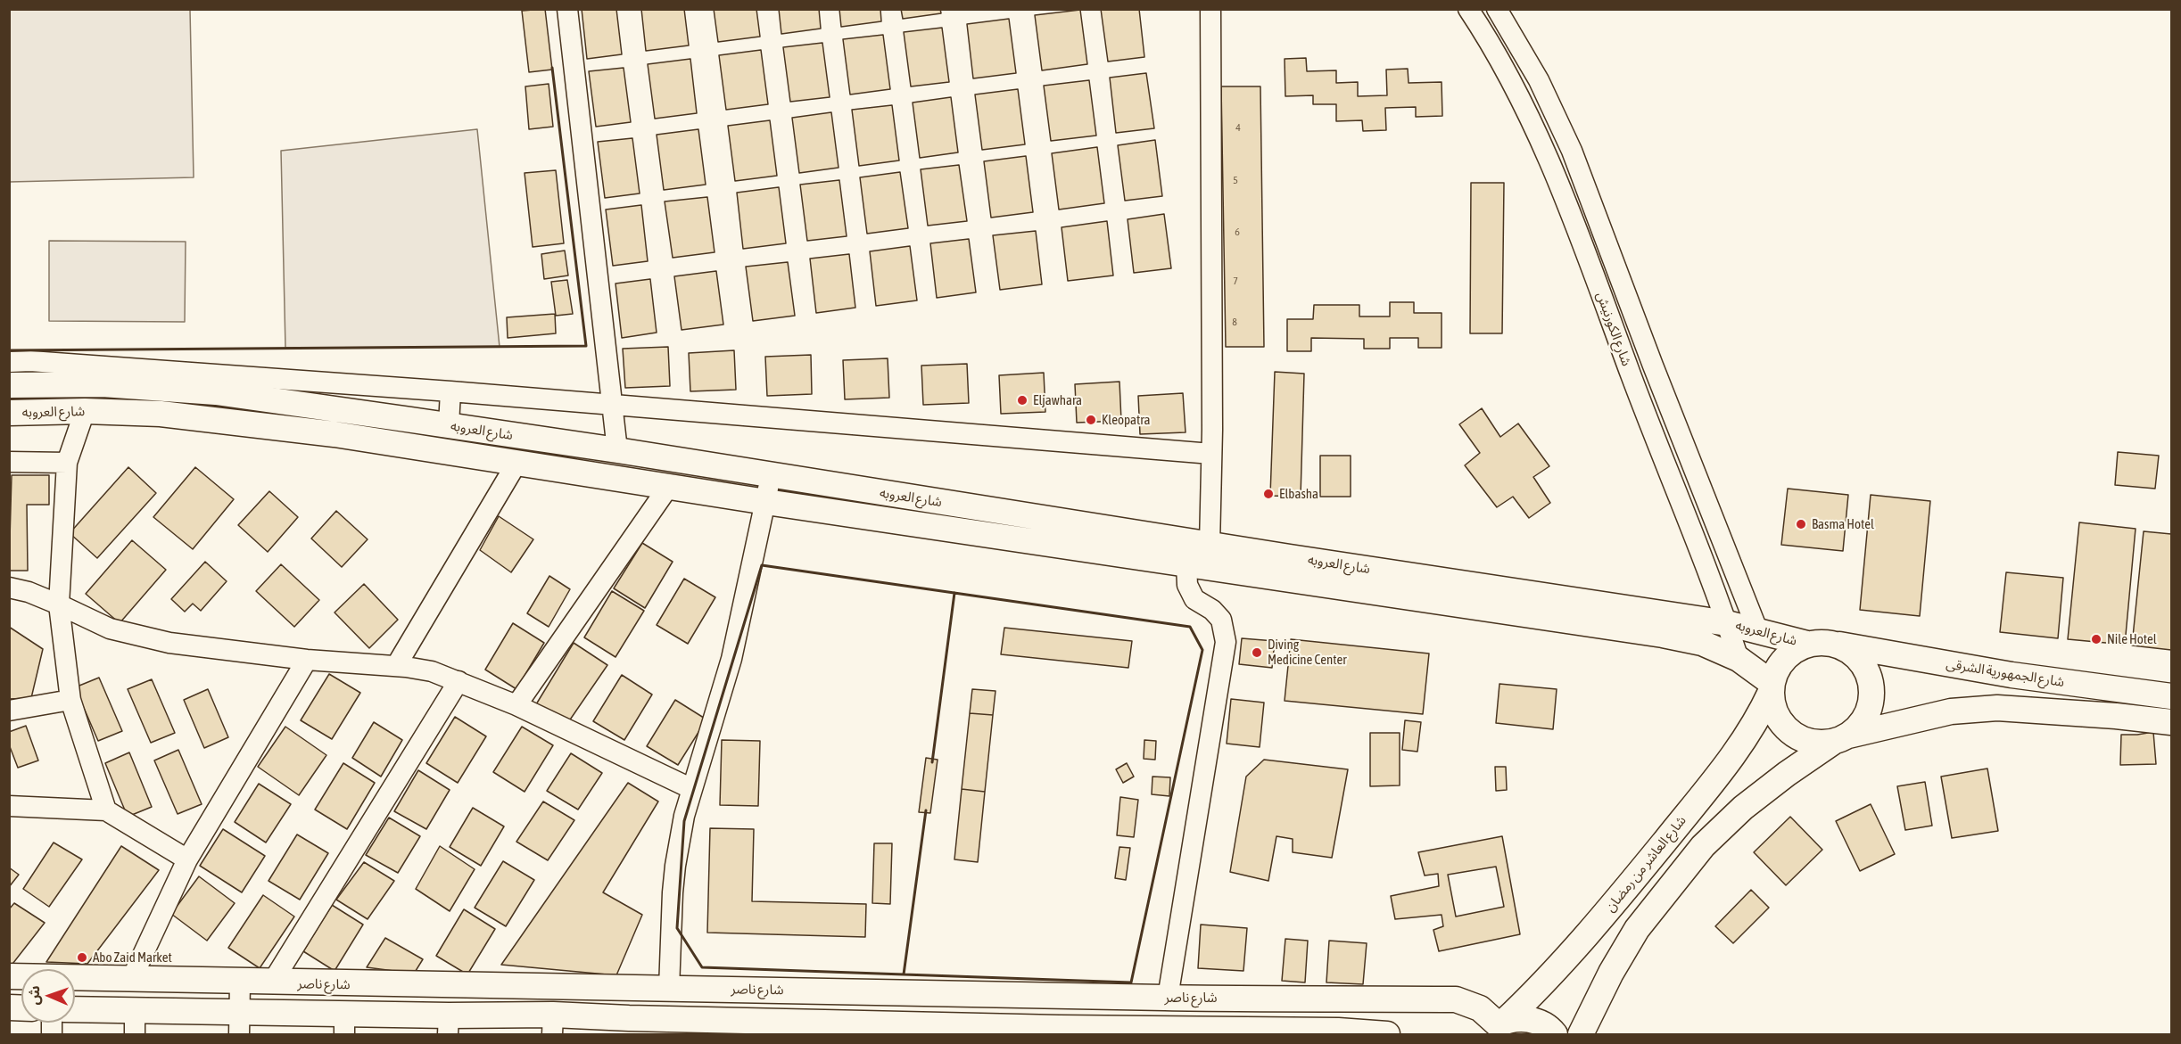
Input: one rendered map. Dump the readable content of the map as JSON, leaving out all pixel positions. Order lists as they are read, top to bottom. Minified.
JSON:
{"streets":{"main road":["شارع العروبه","شارع الجمهورية الشرقى","شارع العاشر من رمضان","شارع ناصر"],"street":["شارع الكورنيش"]},"crossings":[["شارع الكورنيش","شارع العروبه"],["شارع العروبه","شارع الجمهورية الشرقى"],["شارع العروبه","شارع العاشر من رمضان"],["شارع الجمهورية الشرقى","شارع العاشر من رمضان"],["شارع العاشر من رمضان","شارع ناصر"]],"places":["Eljawhara","Kleopatra","Elbasha","Basma Hotel","Nile Hotel","Diving Medicine Center","Abo Zaid Market"],"house_numbers":["4","5","6","7","8"],"north":"left"}
